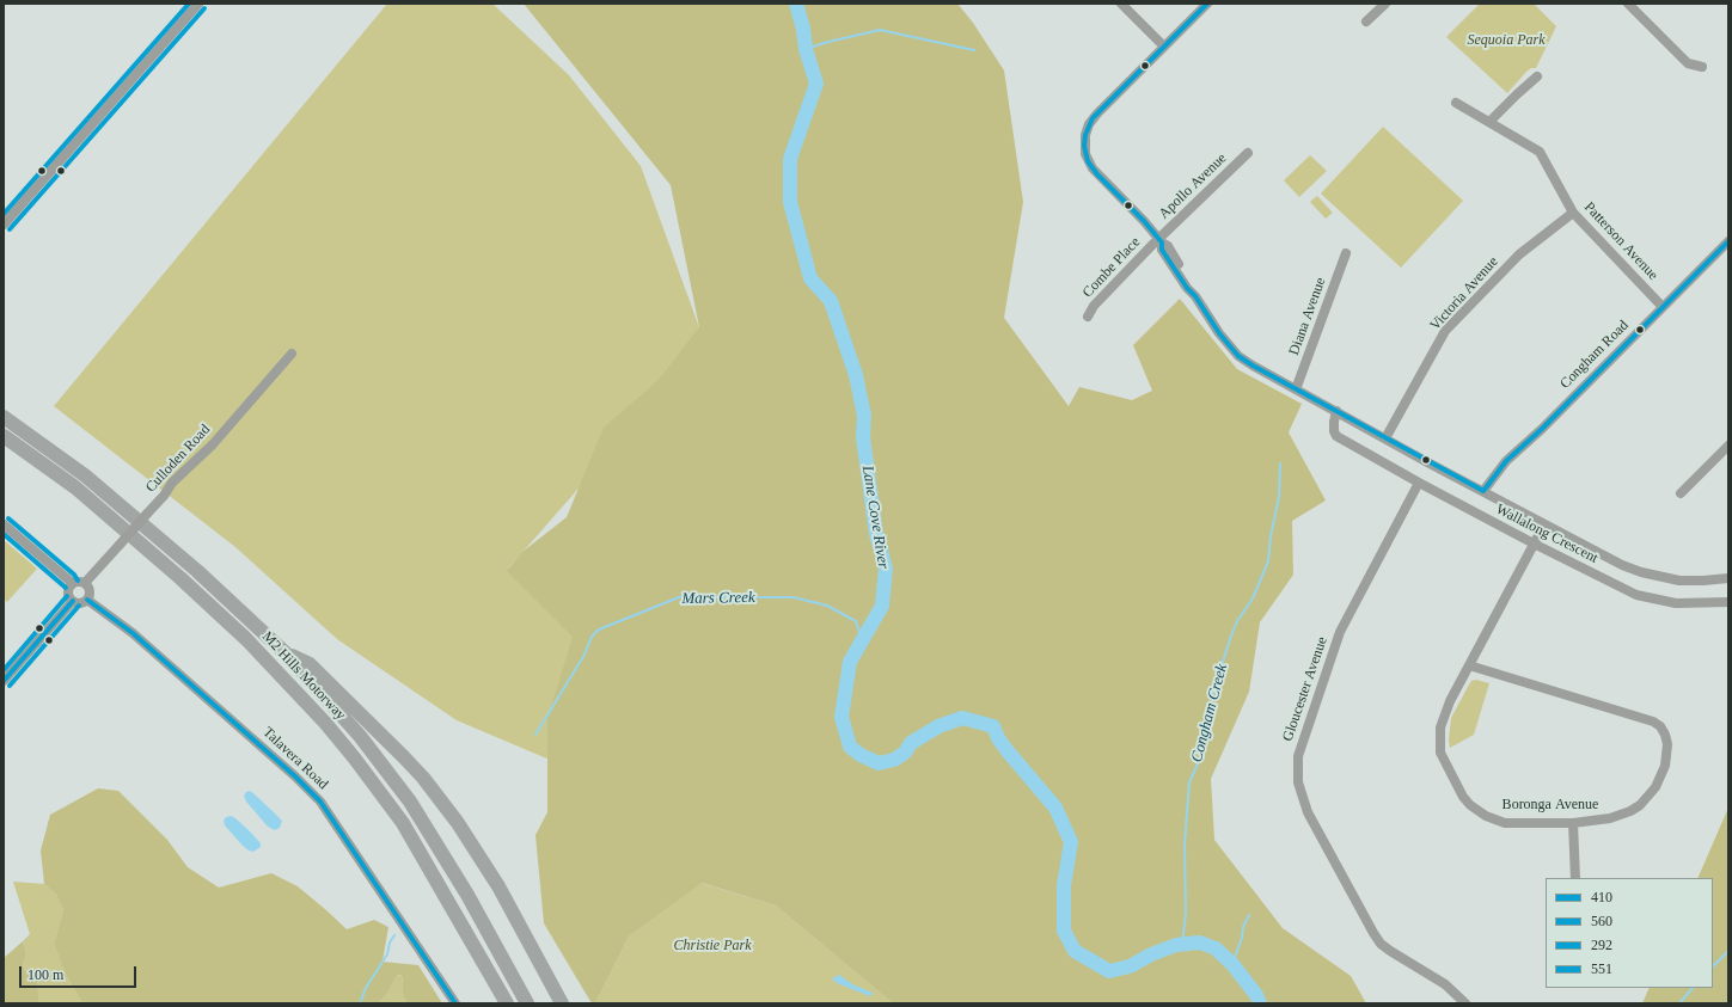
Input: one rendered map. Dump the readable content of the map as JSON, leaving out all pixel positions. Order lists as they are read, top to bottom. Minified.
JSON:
{"streets":{"highway":["M2 Hills Motorway"],"street":["Apollo Avenue","Patterson Avenue","Combe Place","Victoria Avenue","Diana Avenue","Congham Road","Culloden Road","Wallalong Crescent","Gloucester Avenue","Talavera Road","Boronga Avenue"]},"crossings":[["Apollo Avenue","Combe Place"],["Apollo Avenue","Wallalong Crescent"],["Patterson Avenue","Victoria Avenue"],["Patterson Avenue","Congham Road"],["Combe Place","Wallalong Crescent"],["Victoria Avenue","Wallalong Crescent"],["Diana Avenue","Wallalong Crescent"],["Congham Road","Wallalong Crescent"],["Culloden Road","Talavera Road"],["Wallalong Crescent","Gloucester Avenue"],["Wallalong Crescent","Boronga Avenue"]],"water":["Lane Cove River","Mars Creek","Congham Creek"],"parks":["Sequoia Park","Christie Park"],"lines":["transit line 560","transit line 551","transit line 292","transit line 410"],"legend":["410","560","292","551"],"scale_bar":"100 m"}
